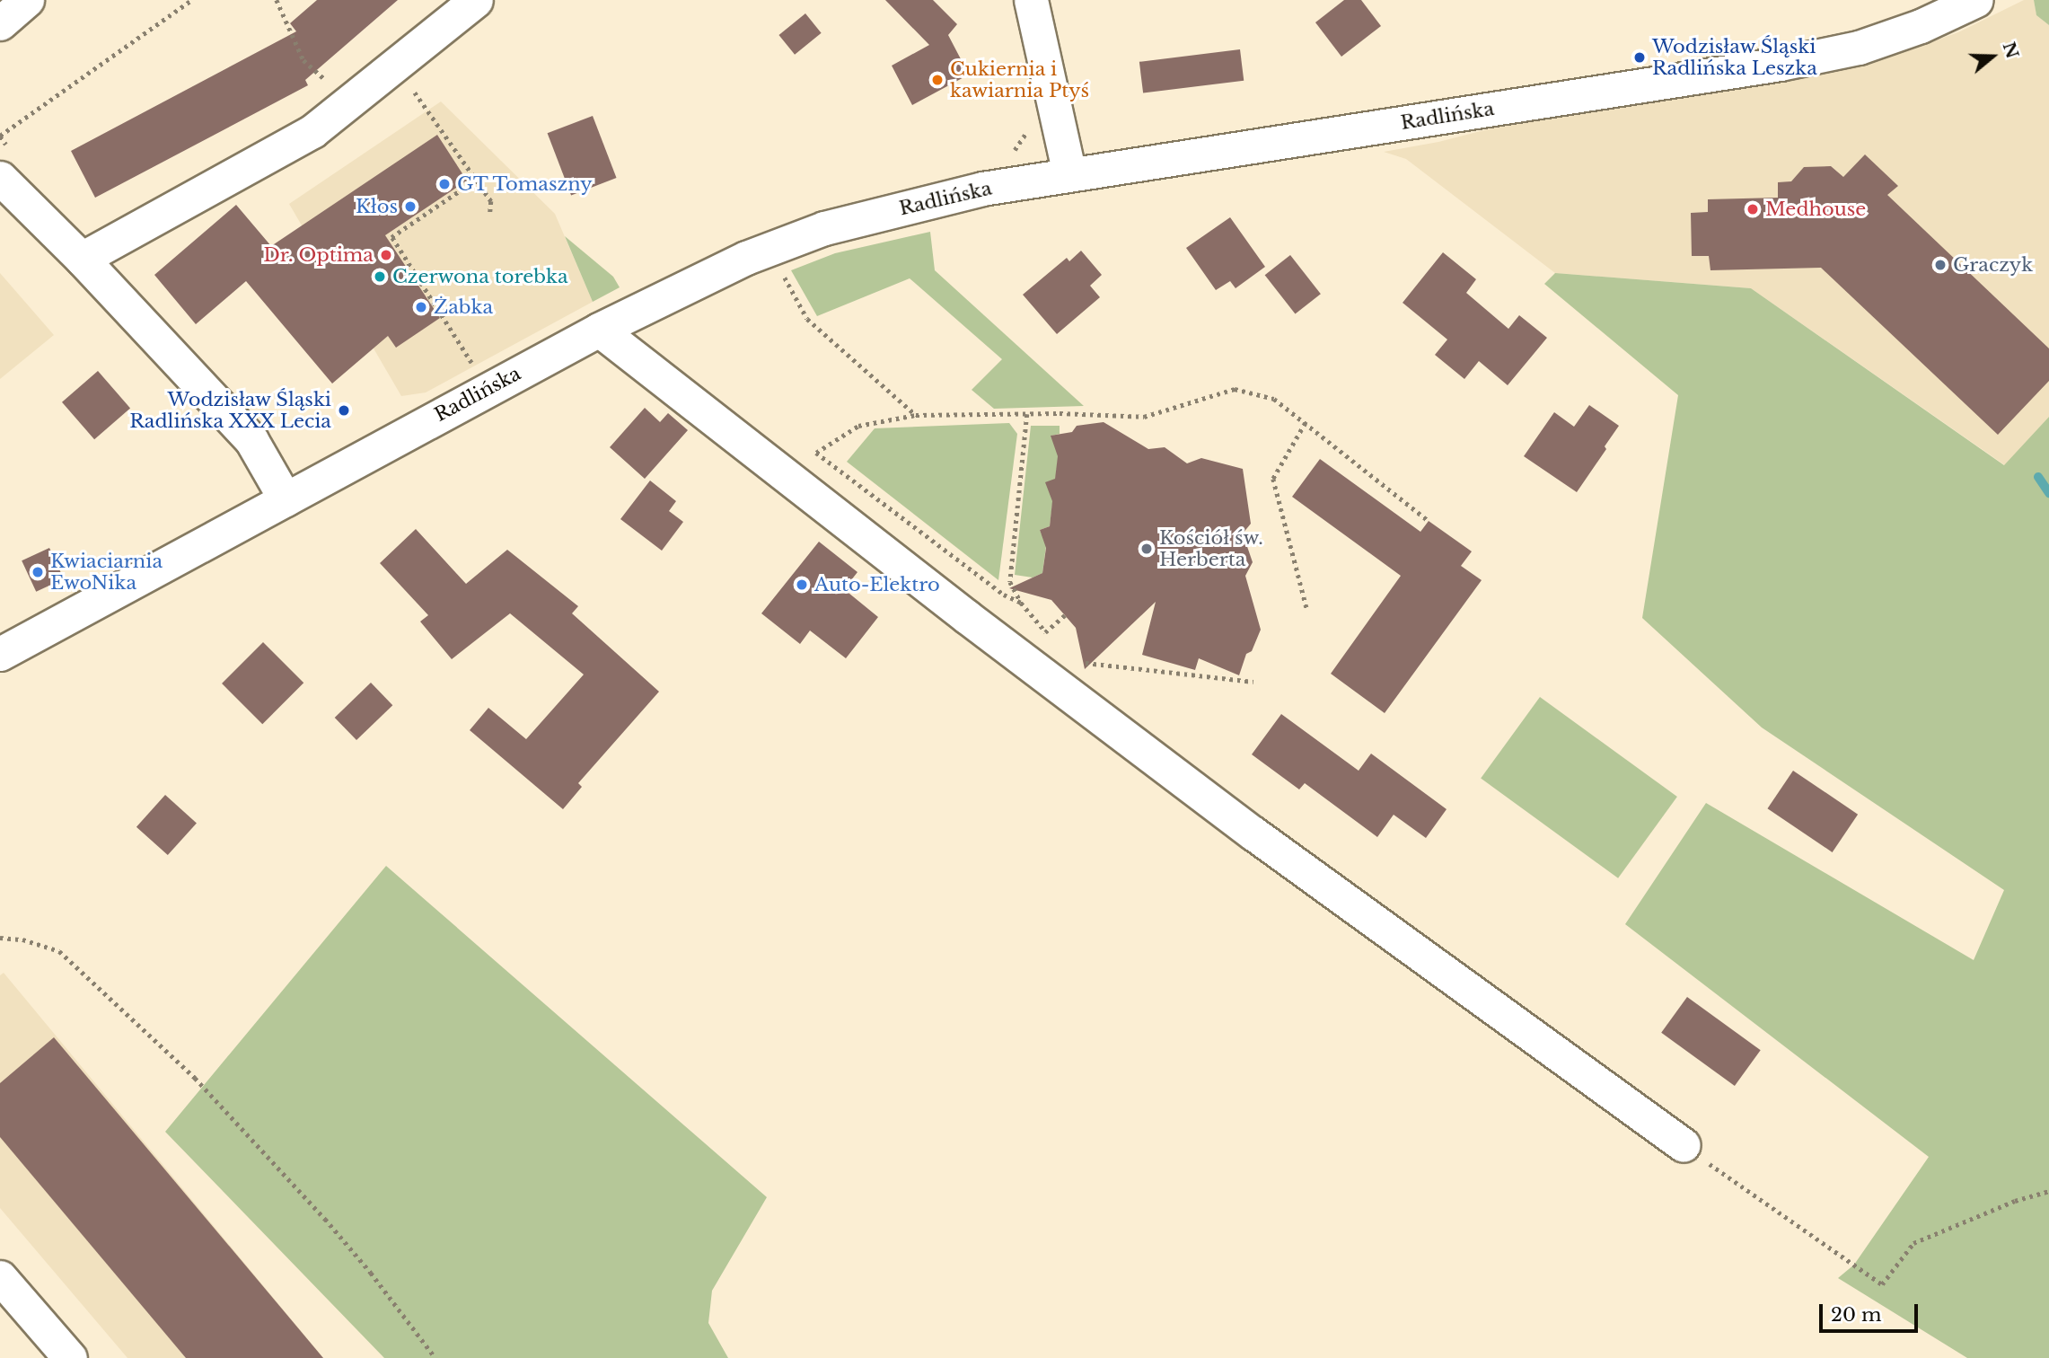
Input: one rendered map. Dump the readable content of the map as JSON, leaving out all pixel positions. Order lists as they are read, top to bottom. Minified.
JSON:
{"streets":{"street":["Radlińska"]},"places":["Wodzisław Śląski Radlińska Leszka","Cukiernia i kawiarnia Ptyś","GT Tomaszny","Kłos","Medhouse","Dr. Optima","Graczyk","Czerwona torebka","Żabka","Wodzisław Śląski Radlińska XXX Lecia","Kościół św. Herberta","Kwiaciarnia EwoNika","Auto-Elektro"],"scale_bar":"20 m","north":"right"}
